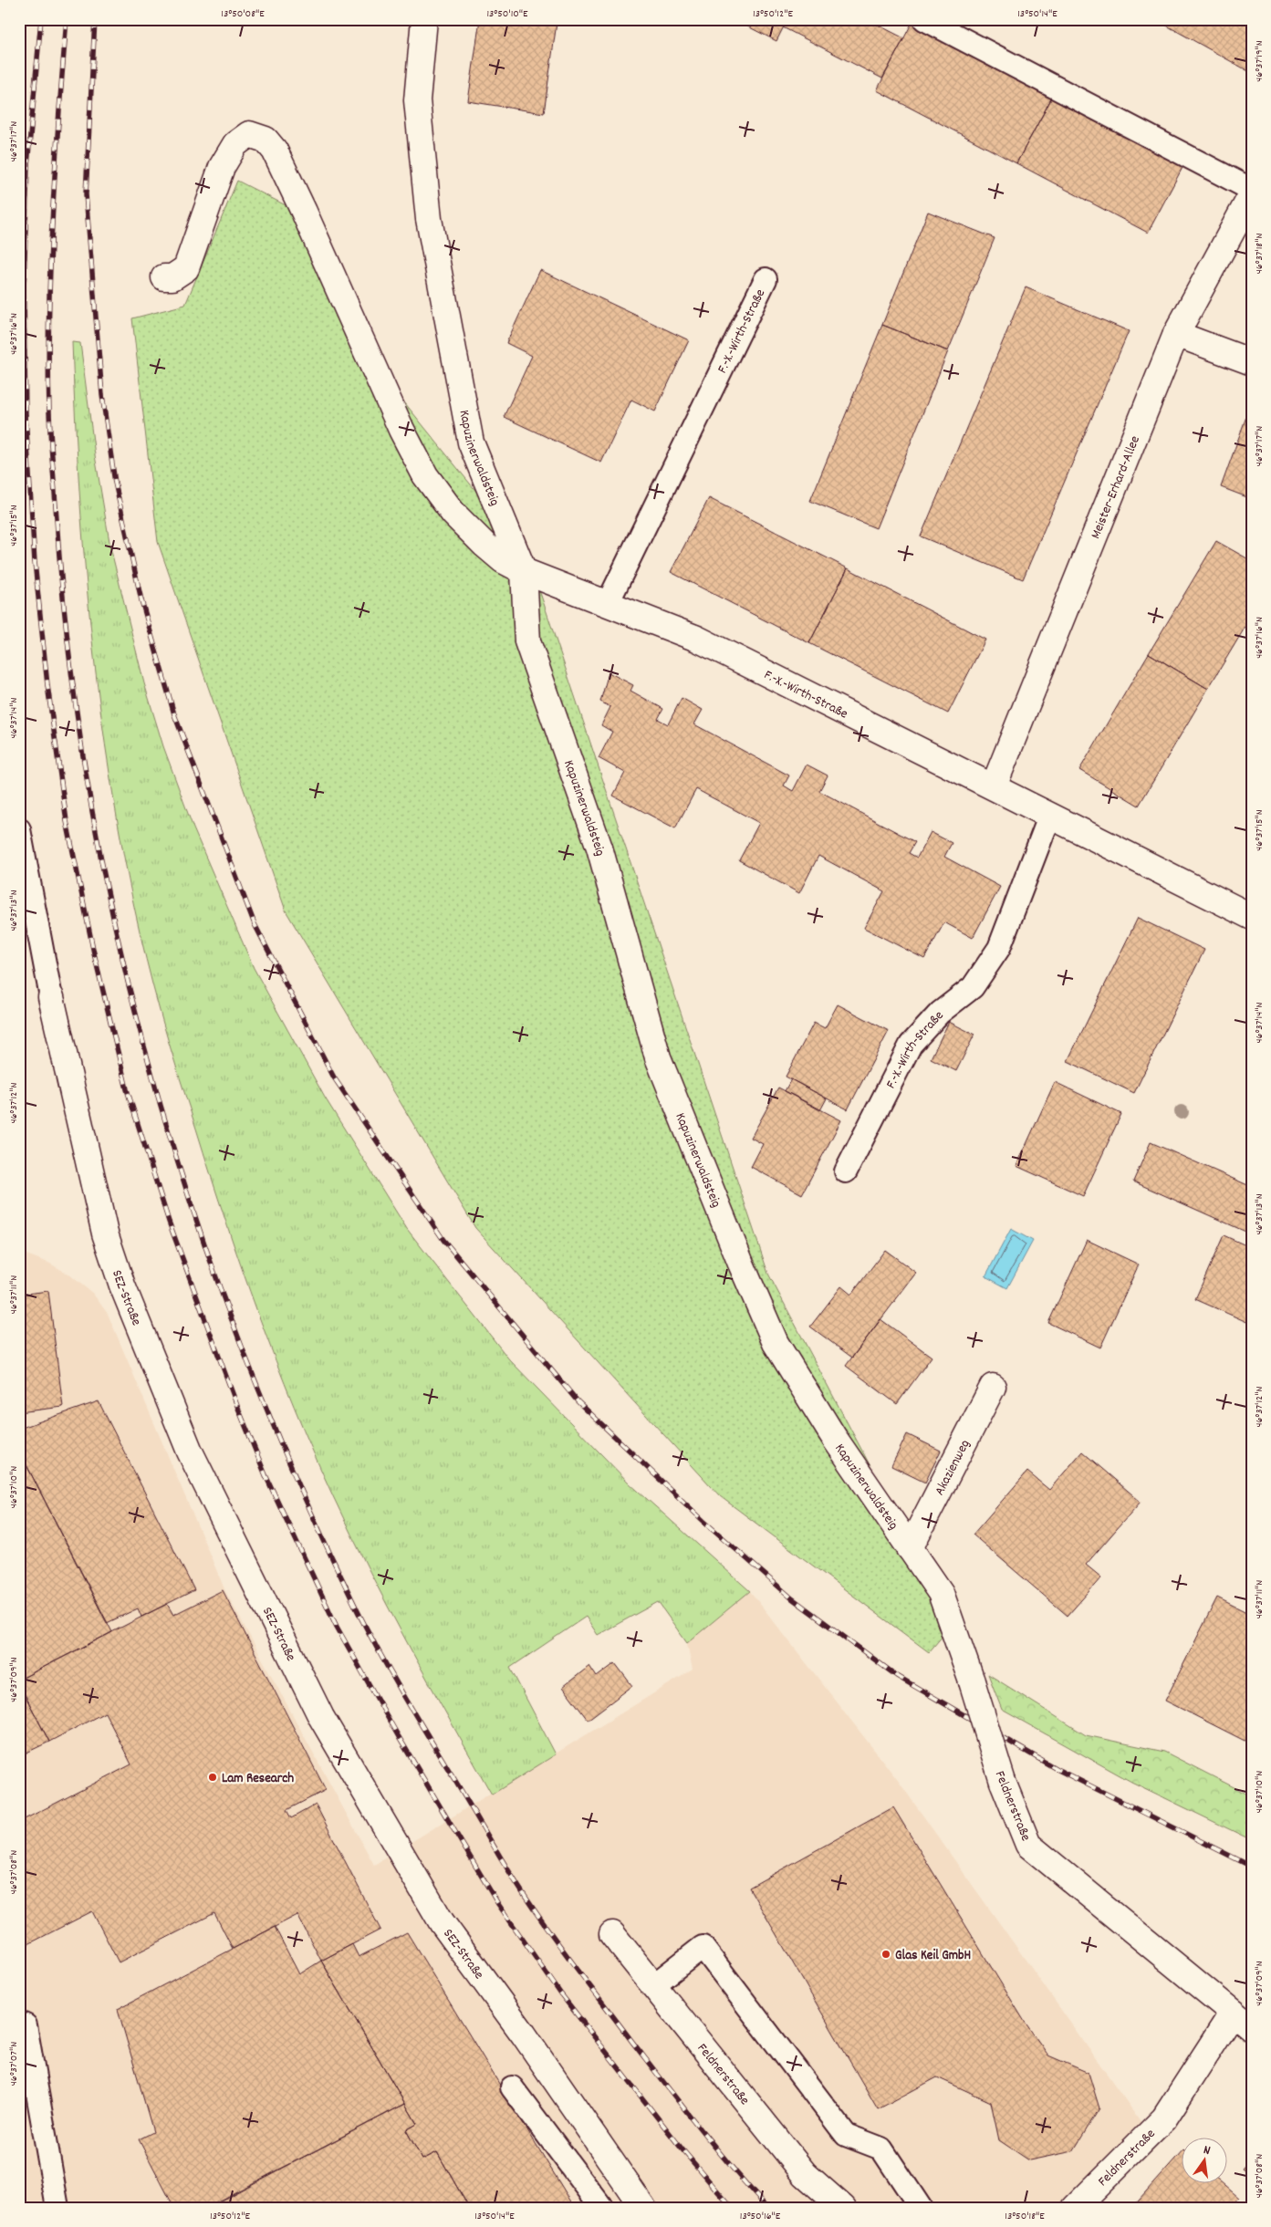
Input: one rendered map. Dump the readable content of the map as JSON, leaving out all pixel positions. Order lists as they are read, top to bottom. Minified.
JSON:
{"streets":{"street":["F.-X.-Wirth-Straße","Kapuzinerwaldsteig","Meister-Erhard-Allee","SEZ-Straße","Akazienweg","Feldnerstraße"]},"crossings":[["F.-X.-Wirth-Straße","Kapuzinerwaldsteig"],["F.-X.-Wirth-Straße","Meister-Erhard-Allee"],["Kapuzinerwaldsteig","Akazienweg"],["Kapuzinerwaldsteig","Feldnerstraße"],["Akazienweg","Feldnerstraße"]],"places":["Lam Research","Glas Keil GmbH"],"north":"top","coordinates":["13°50'08\"E","13°50'10\"E","13°50'12\"E","13°50'14\"E","46°37'19\"N","46°37'17\"N","46°37'18\"N","46°37'16\"N","46°37'15\"N","46°37'14\"N","46°37'13\"N","46°37'12\"N","46°37'11\"N","46°37'10\"N","46°37'09\"N","46°37'08\"N","46°37'07\"N","13°50'16\"E","13°50'18\"E"]}
